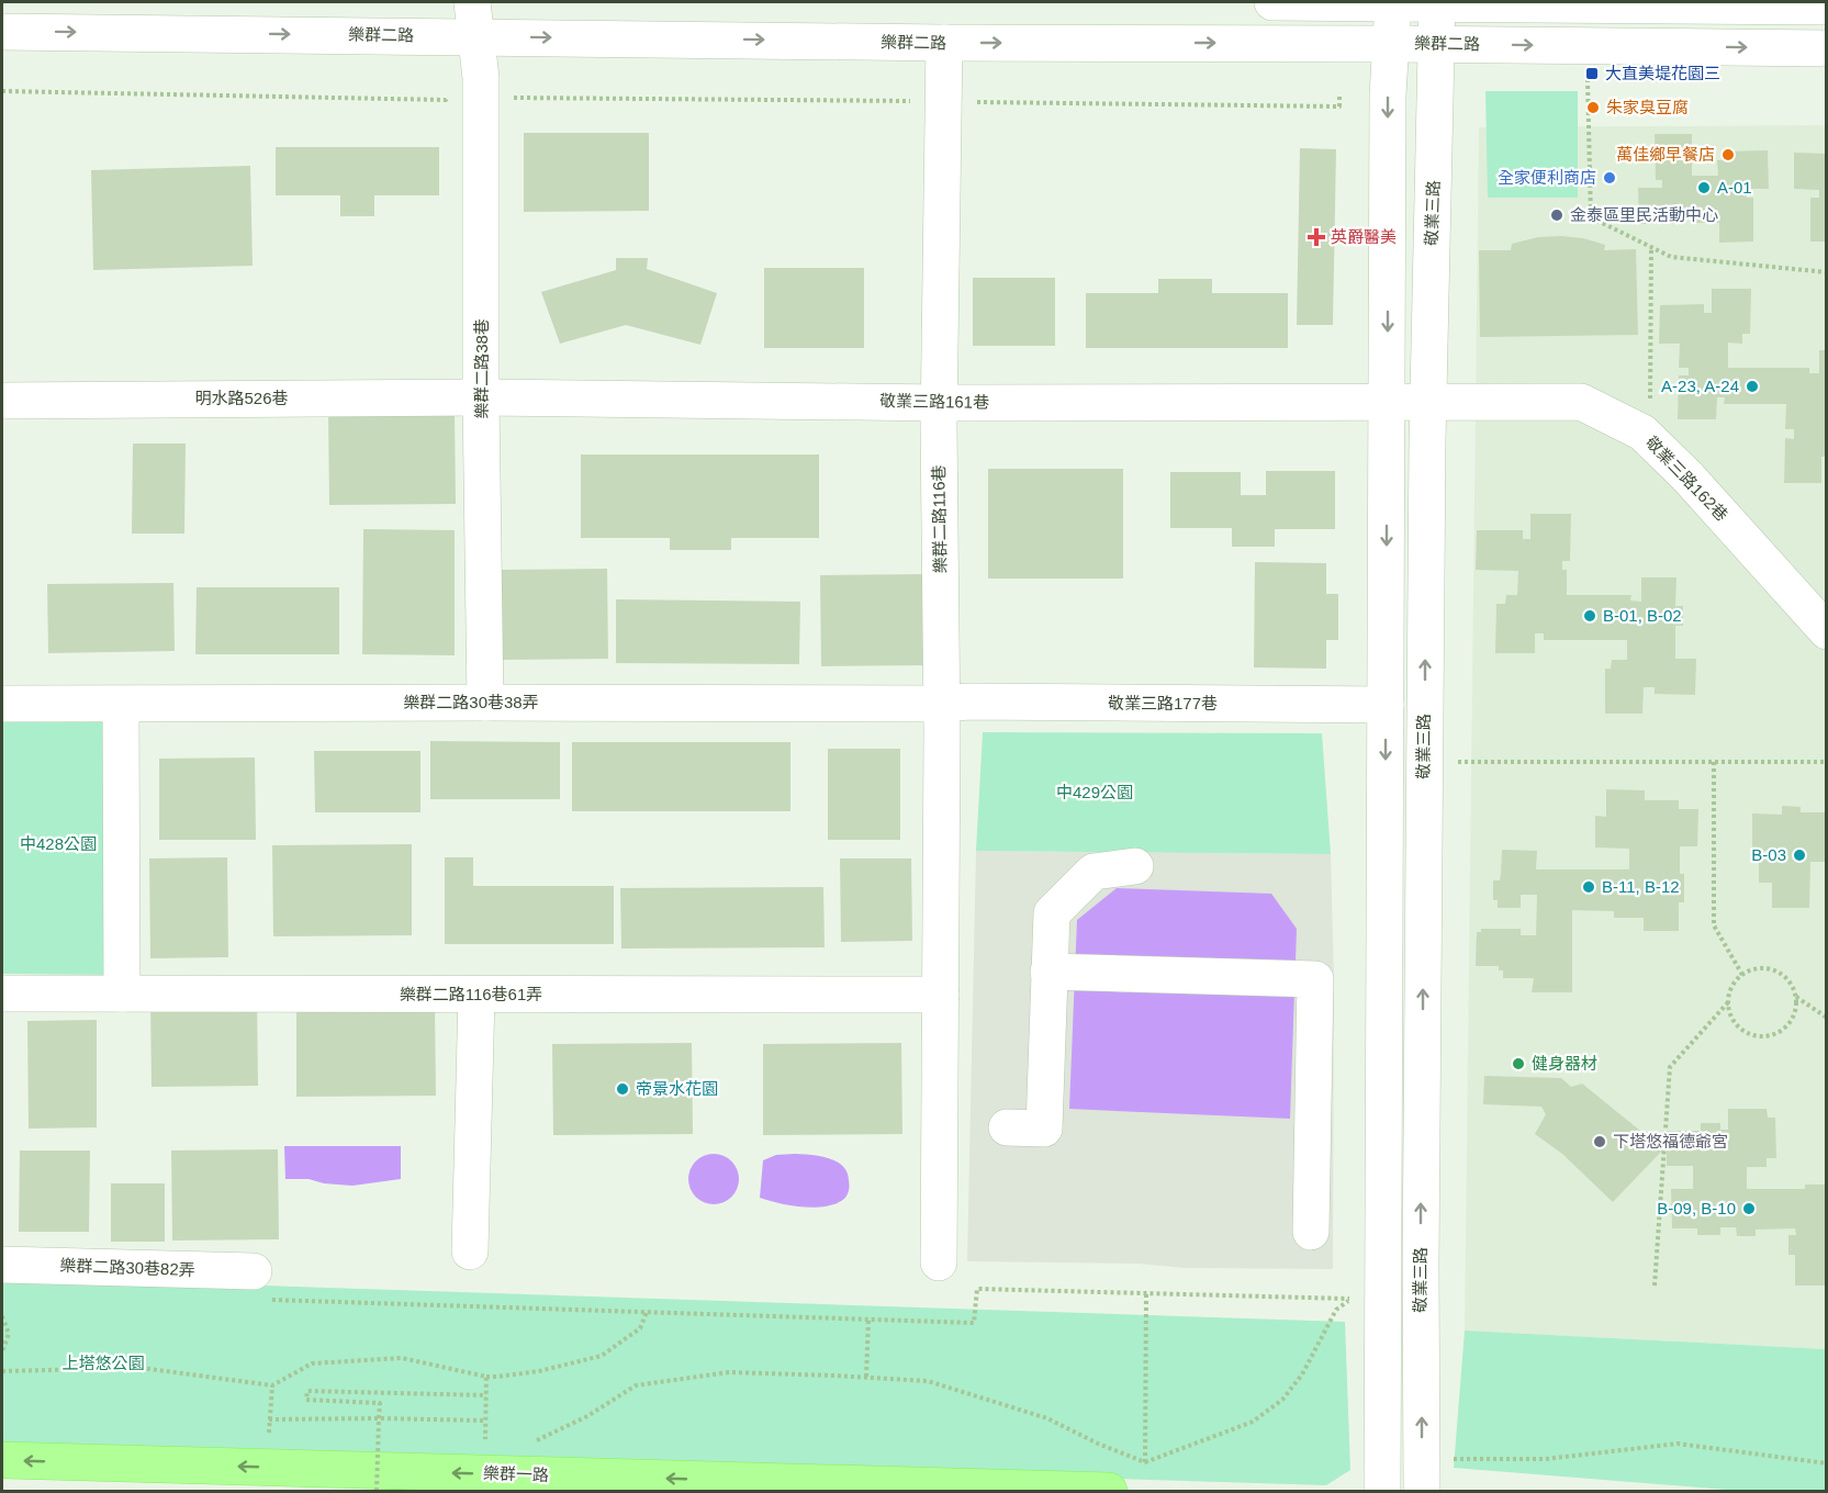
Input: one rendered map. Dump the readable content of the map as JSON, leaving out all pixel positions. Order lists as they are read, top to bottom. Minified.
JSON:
{"streets":{"main road":["樂群一路"],"street":["樂群二路","敬業三路","樂群二路38巷","明水路526巷","敬業三路161巷","敬業三路162巷","樂群二路116巷","樂群二路30巷38弄","敬業三路177巷","樂群二路116巷61弄","樂群二路30巷82弄"]},"crossings":[["樂群二路","敬業三路"],["樂群二路","樂群二路38巷"],["樂群二路","樂群二路116巷"],["敬業三路","敬業三路162巷"],["樂群二路38巷","明水路526巷"],["樂群二路38巷","敬業三路161巷"],["樂群二路38巷","樂群二路30巷38弄"],["明水路526巷","敬業三路161巷"],["敬業三路161巷","敬業三路162巷"],["敬業三路161巷","樂群二路116巷"],["樂群二路116巷","樂群二路30巷38弄"],["樂群二路116巷","敬業三路177巷"],["樂群二路116巷","樂群二路116巷61弄"],["樂群二路30巷38弄","敬業三路177巷"]],"one_way":["樂群二路","樂群一路"],"parks":["中429公園","中428公園","上塔悠公園"],"places":{"transit":["大直美堤花園三"],"other":["朱家臭豆腐","萬佳鄉早餐店","全家便利商店","A-01","金泰區里民活動中心","A-23, A-24","B-01, B-02","B-03","B-11, B-12","健身器材","帝景水花園","下塔悠福德爺宮","B-09, B-10"],"health":["英爵醫美"]}}
